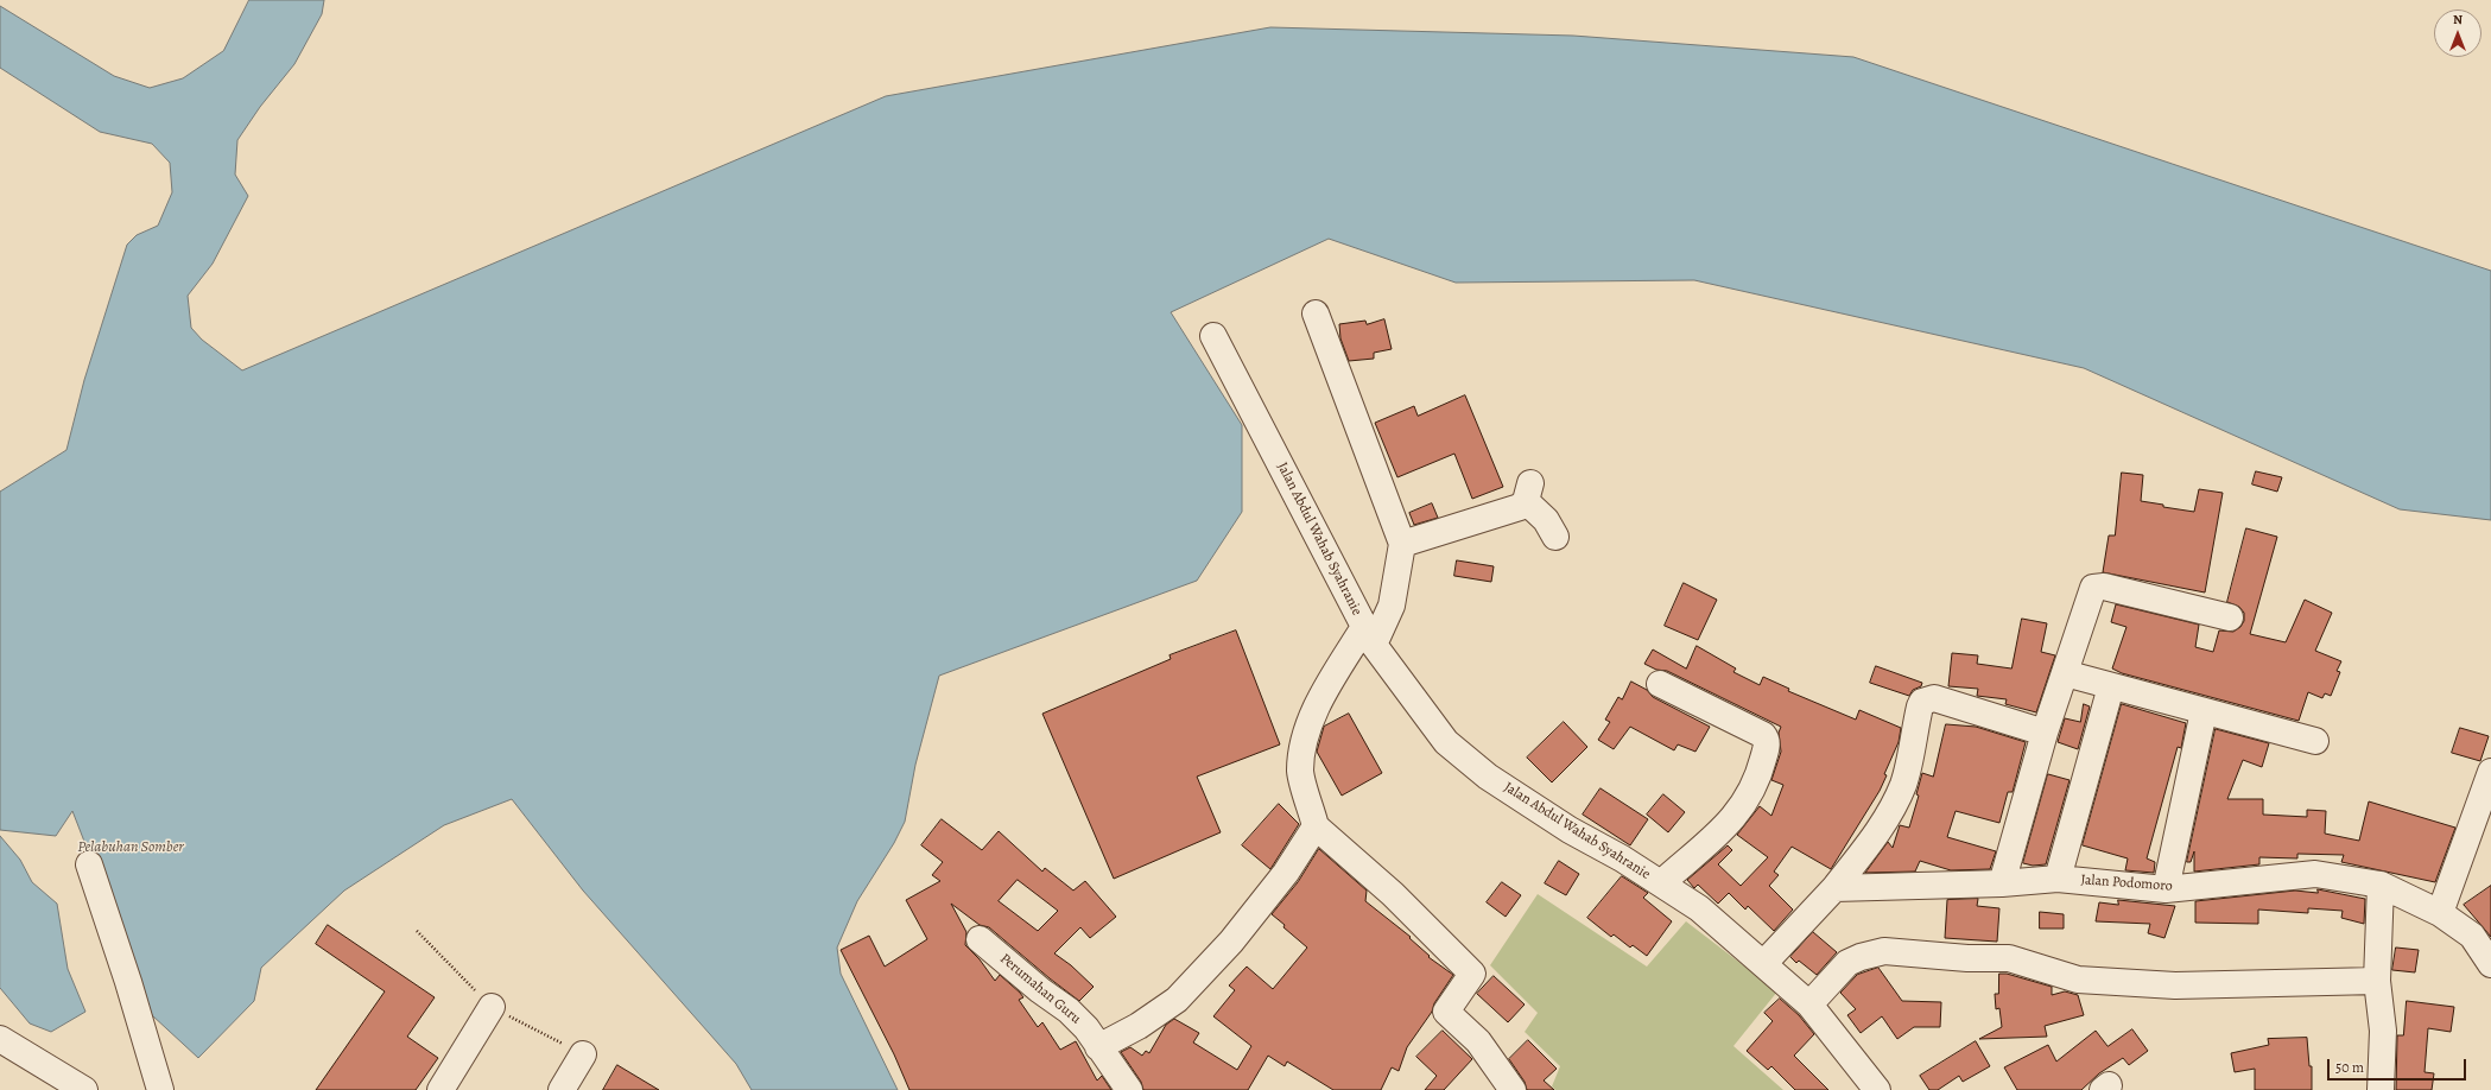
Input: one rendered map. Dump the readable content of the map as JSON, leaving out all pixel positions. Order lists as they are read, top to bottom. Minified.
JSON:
{"streets":{"street":["Jalan Abdul Wahab Syahranie","Jalan Podomoro","Perumahan Guru"]},"water":["Pelabuhan Somber"],"scale_bar":"50 m","north":"top"}
